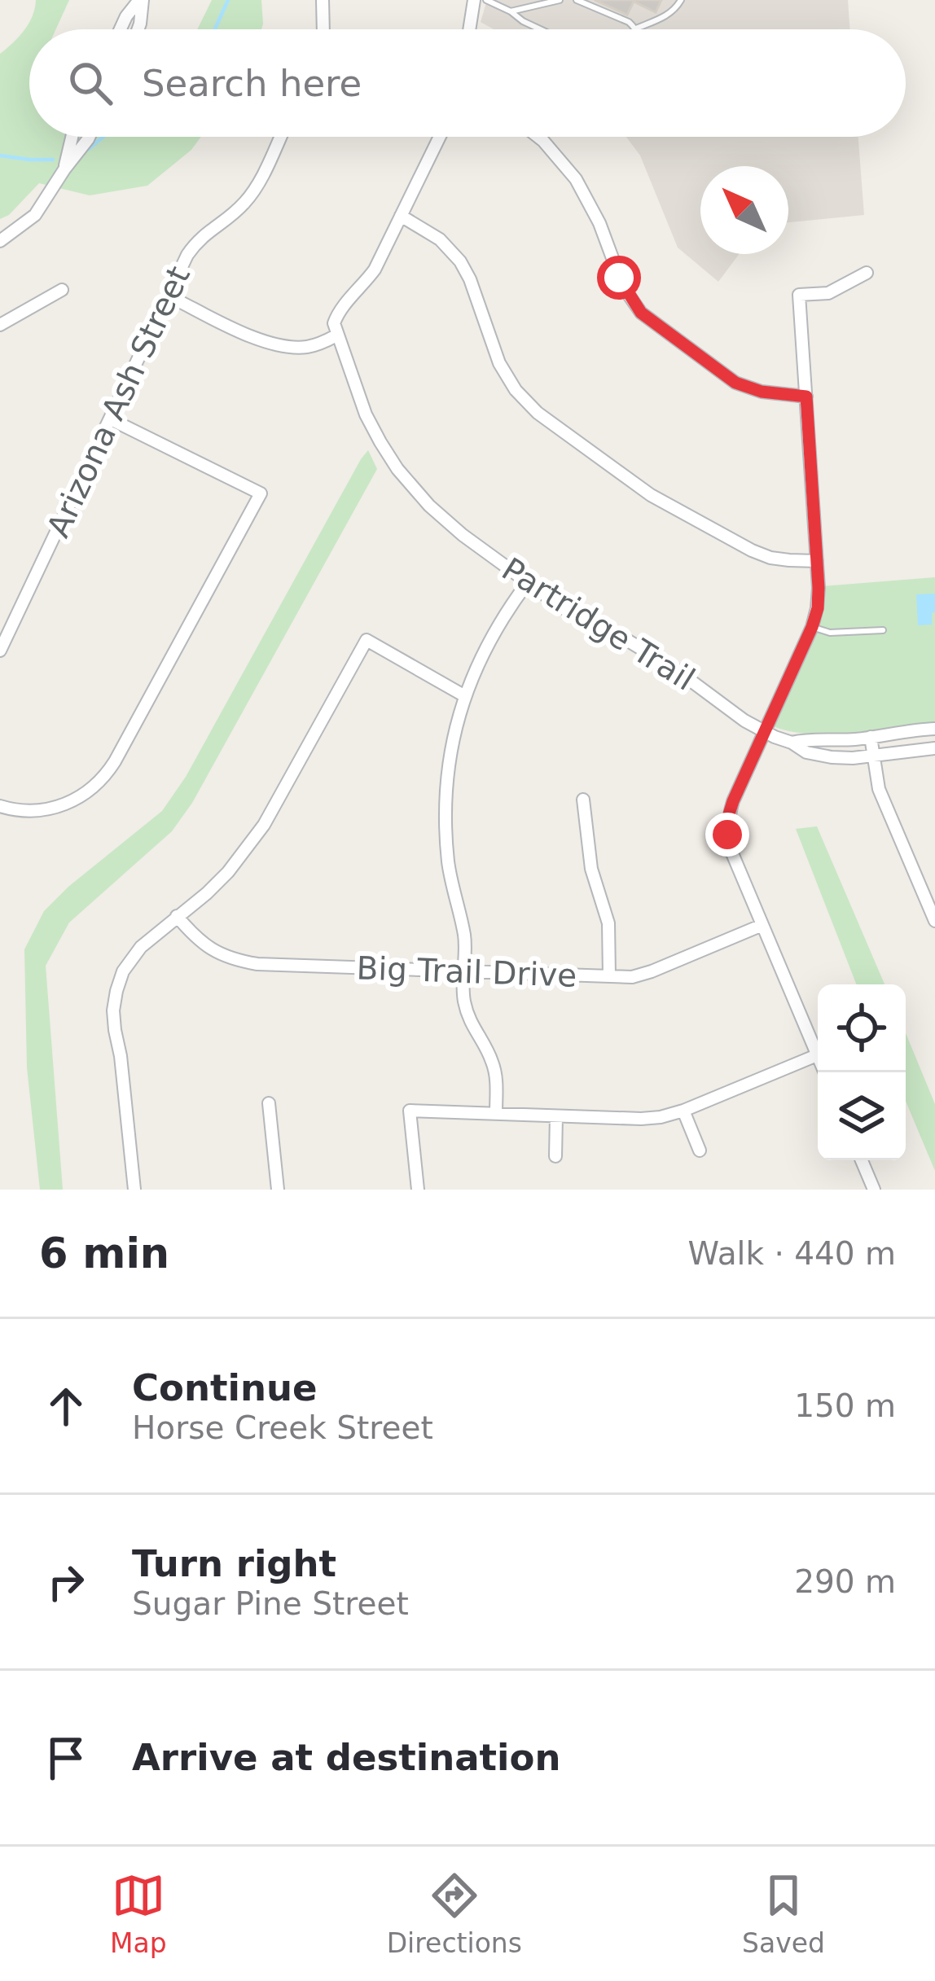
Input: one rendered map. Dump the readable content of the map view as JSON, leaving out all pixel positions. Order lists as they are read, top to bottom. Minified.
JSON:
{"streets":{"street":["Arizona Ash Street","Partridge Trail","Big Trail Drive"]},"north":"top left","page":{"search":"Search here","heading":["6 min","Walk · 440 m"],"list":[["Continue","Horse Creek Street","150 m"],["Turn right","Sugar Pine Street","290 m"],"Arrive at destination"],"nav":["Map","Directions","Saved"]}}
